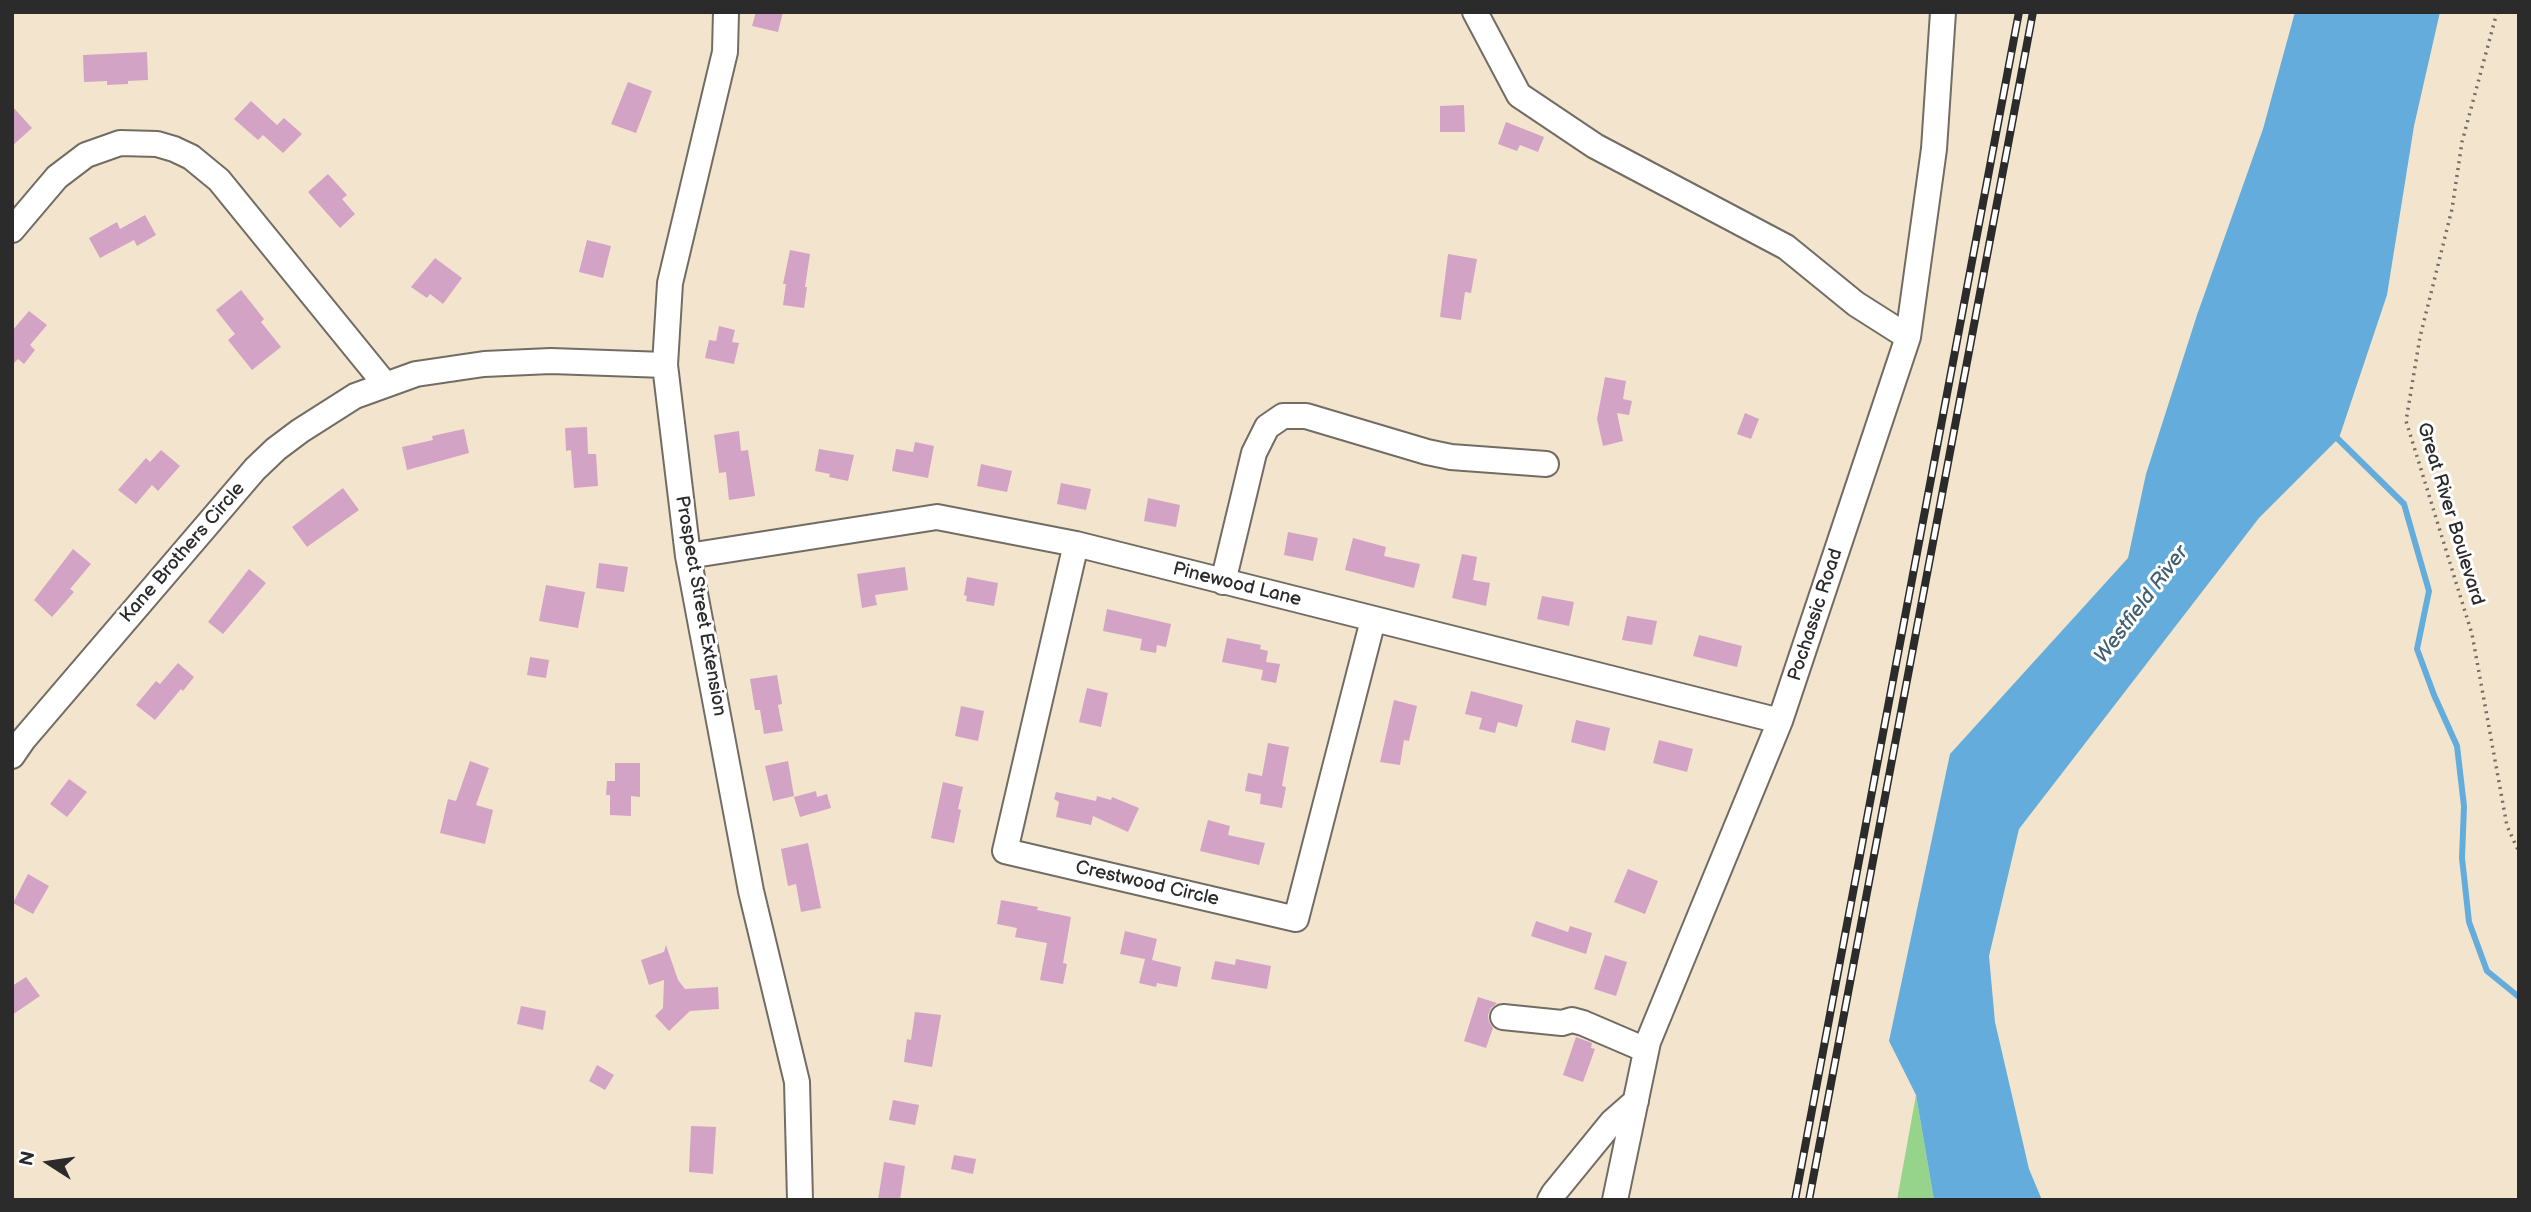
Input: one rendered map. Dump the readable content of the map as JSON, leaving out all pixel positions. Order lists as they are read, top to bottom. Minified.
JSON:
{"streets":{"street":["Kane Brothers Circle","Pinewood Lane","Prospect Street Extension","Pochassic Road","Crestwood Circle"],"path":["Great River Boulevard"]},"crossings":[["Kane Brothers Circle","Prospect Street Extension"],["Pinewood Lane","Prospect Street Extension"],["Pinewood Lane","Pochassic Road"],["Pinewood Lane","Crestwood Circle"]],"water":["Westfield River"],"north":"left"}
